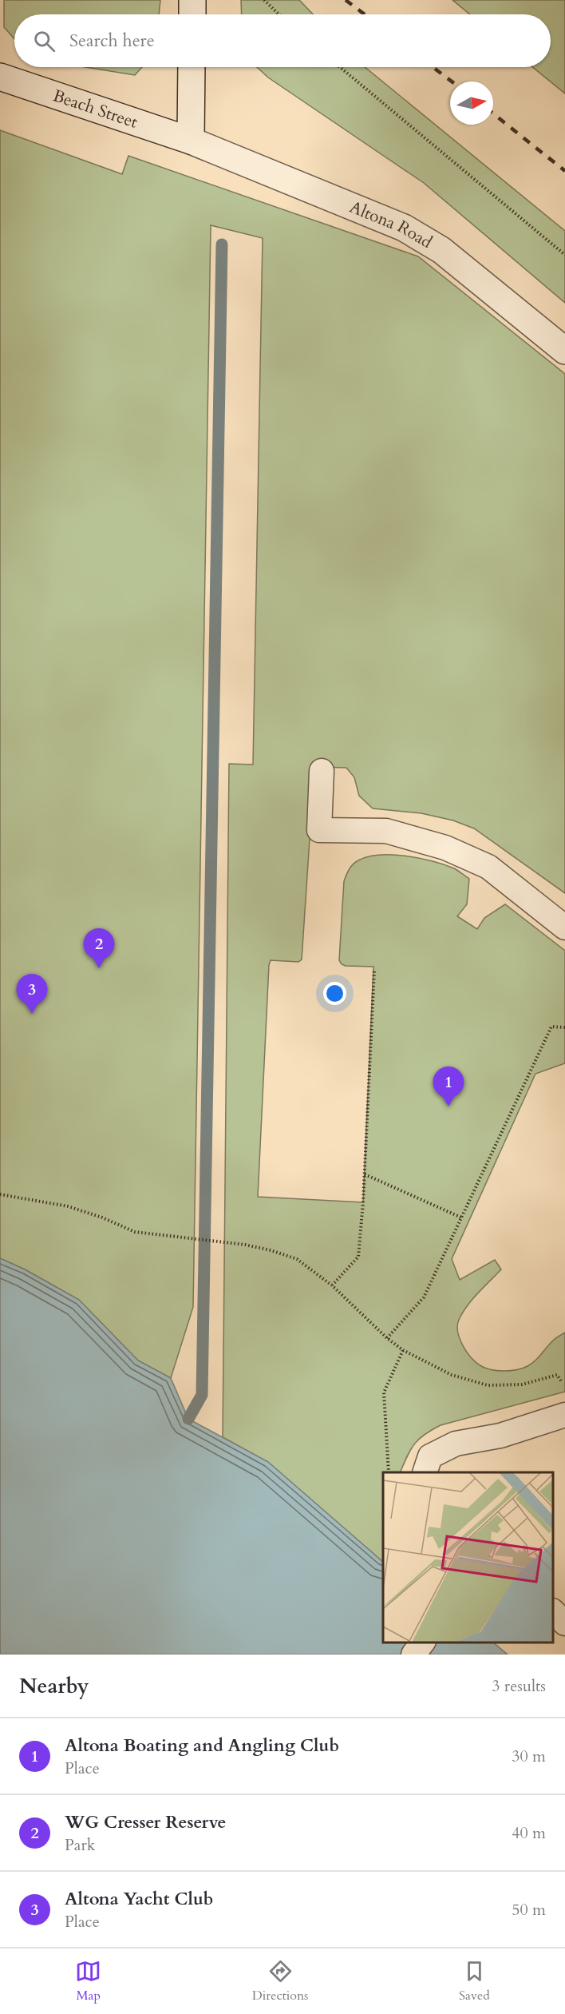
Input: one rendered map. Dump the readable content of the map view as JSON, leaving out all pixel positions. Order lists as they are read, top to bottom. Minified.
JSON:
{"streets":{"street":["Beach Street","Altona Road"]},"crossings":[["Beach Street","Altona Road"]],"north":"right","page":{"search":"Search here","pins":["2","3","1"],"heading":["Nearby","3 results"],"list":[{"mark":"1","name":"Altona Boating and Angling Club","note":"Place","value":"30 m"},{"mark":"2","name":"WG Cresser Reserve","note":"Park","value":"40 m"},{"mark":"3","name":"Altona Yacht Club","note":"Place","value":"50 m"}],"nav":["Map","Directions","Saved"]}}
